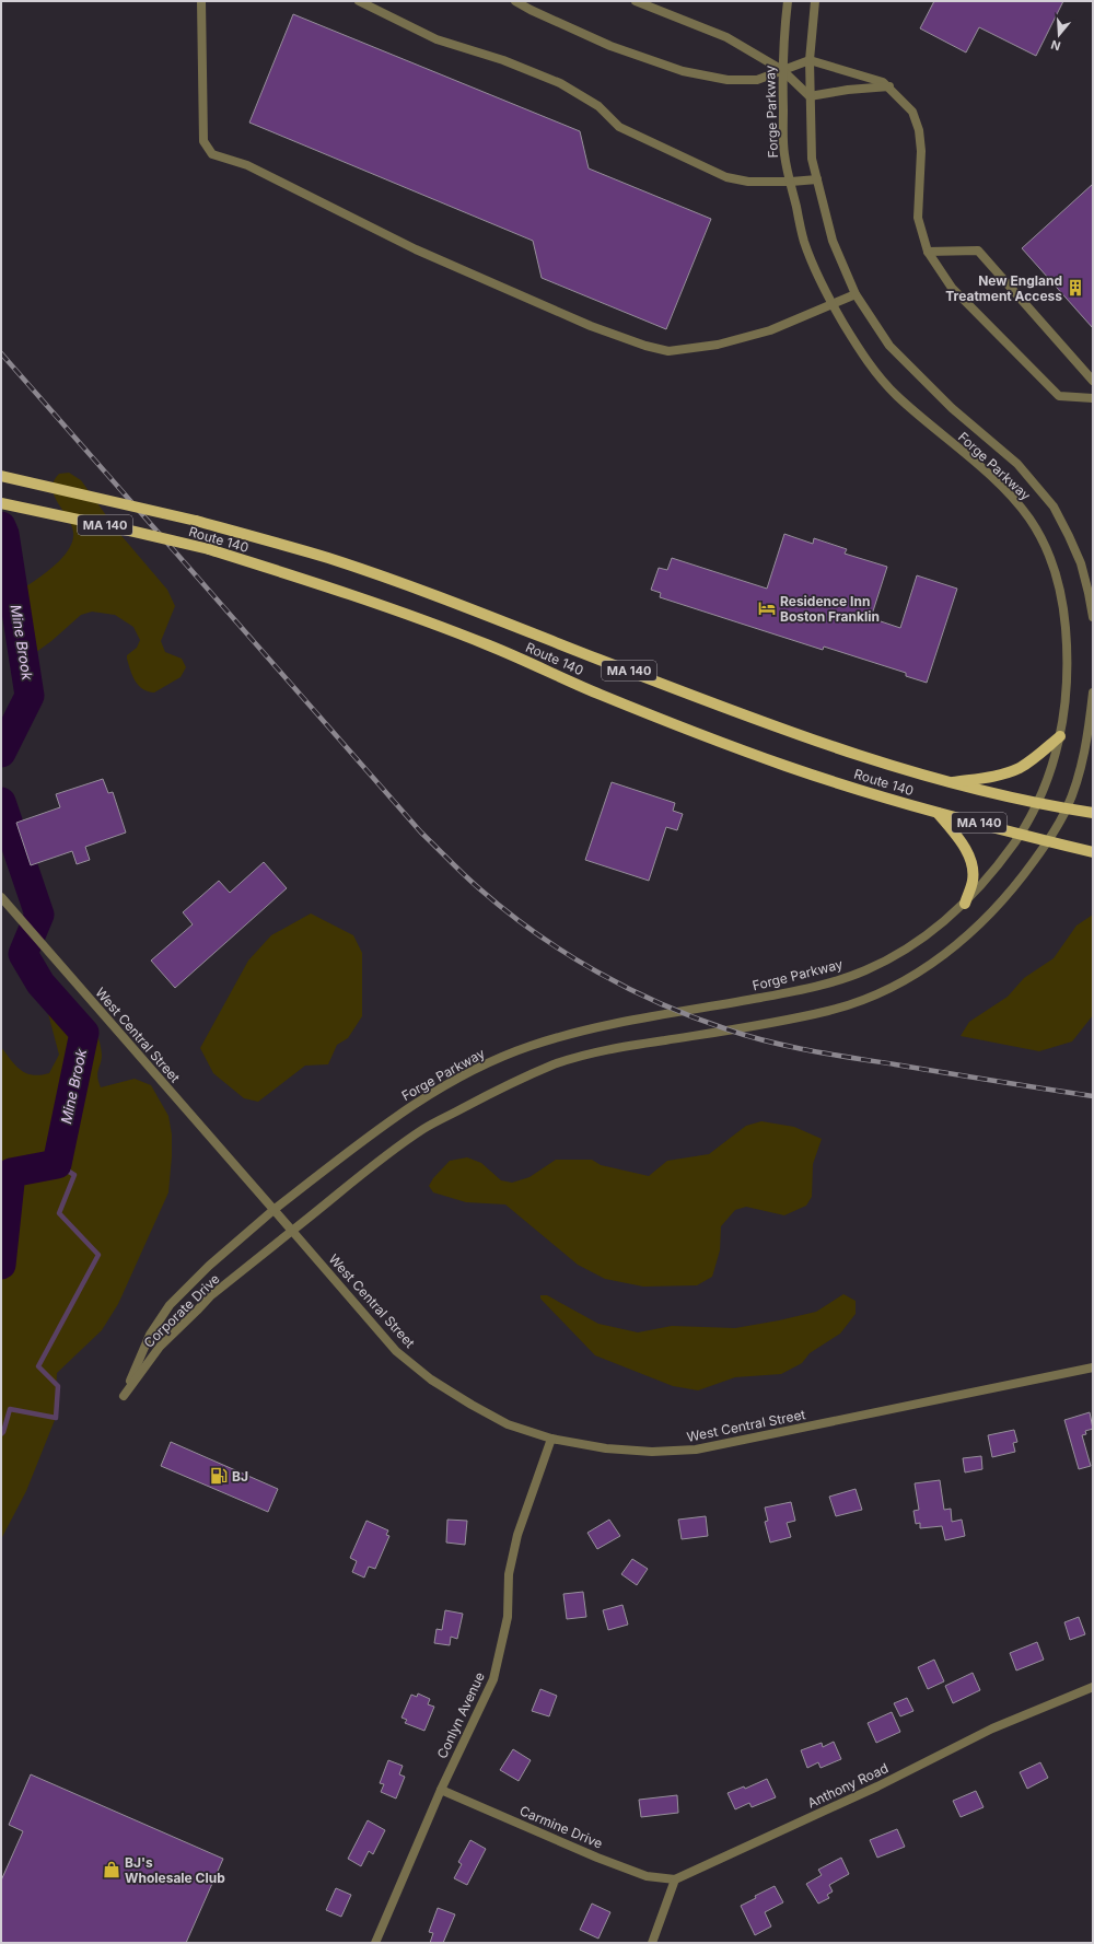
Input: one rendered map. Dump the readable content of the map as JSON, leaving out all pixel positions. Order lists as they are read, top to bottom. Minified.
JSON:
{"streets":{"main road":["MA 140","Route 140"],"street":["Forge Parkway","West Central Street","Corporate Drive","Conlyn Avenue","Anthony Road","Carmine Drive"]},"crossings":[["Forge Parkway","Route 140"],["Forge Parkway","West Central Street"],["Forge Parkway","Corporate Drive"],["West Central Street","Corporate Drive"],["West Central Street","Conlyn Avenue"],["Conlyn Avenue","Carmine Drive"],["Anthony Road","Carmine Drive"]],"water":["Mine Brook"],"places":{"building":["New England Treatment Access"],"hotel":["Residence Inn Boston Franklin"],"fuel station":["BJ"],"shop":["BJ's Wholesale Club"]},"north":"bottom"}
